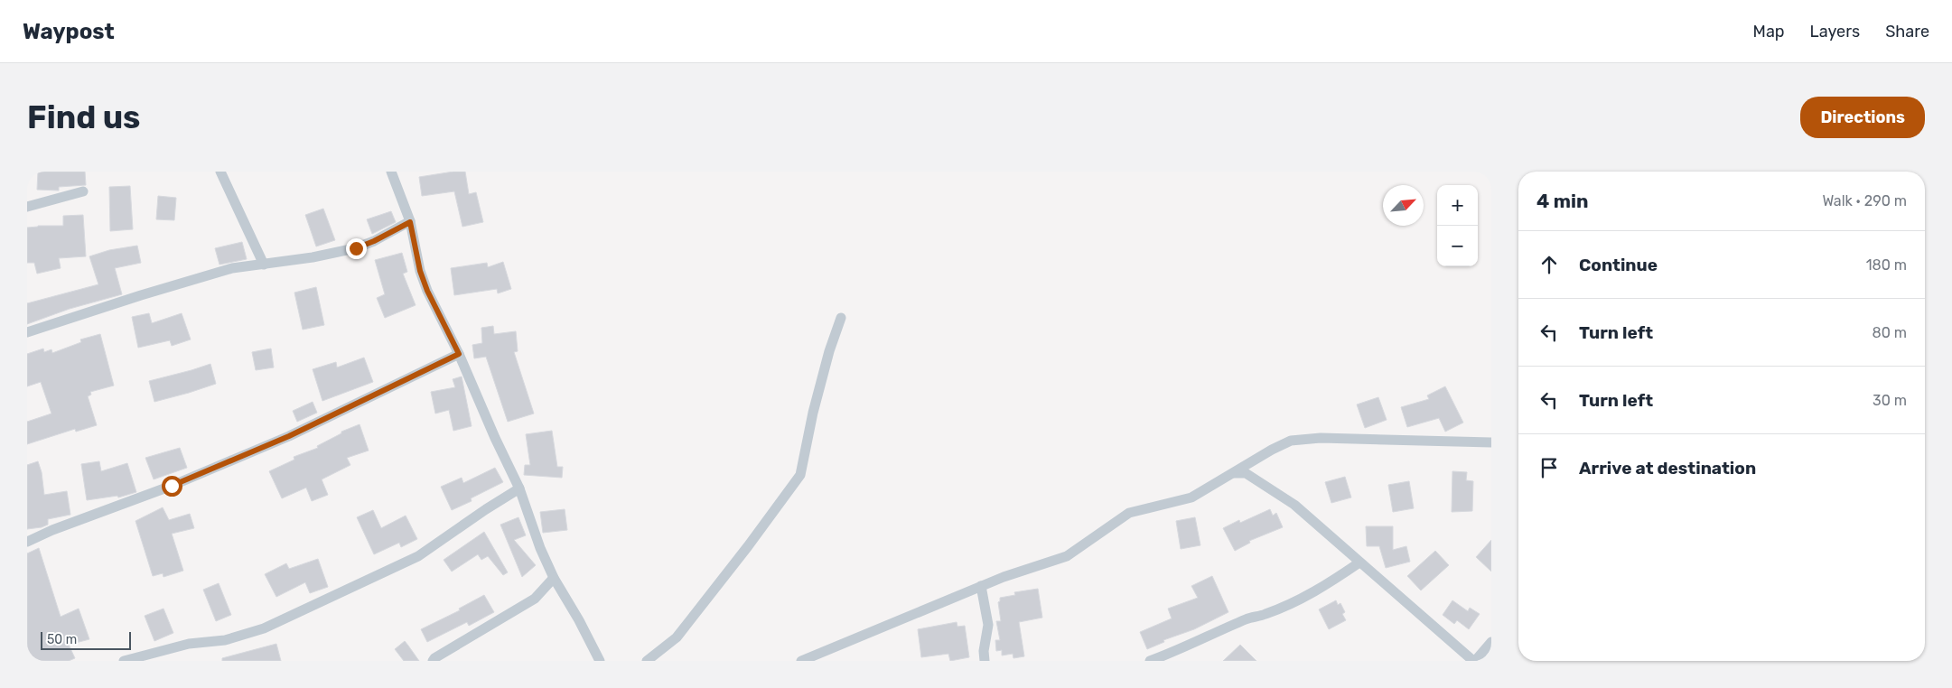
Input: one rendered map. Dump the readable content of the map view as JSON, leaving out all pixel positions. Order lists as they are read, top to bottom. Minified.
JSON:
{"scale_bar":"50 m","north":"top right","page":{"header":"Waypost","nav":["Map","Layers","Share"],"buttons":"Directions","title":"Find us","heading":["4 min","Walk · 290 m"],"map_buttons":["+","−"],"list":[["Continue","180 m"],["Turn left","80 m"],["Turn left","30 m"],"Arrive at destination"],"scale":"50 m"}}
